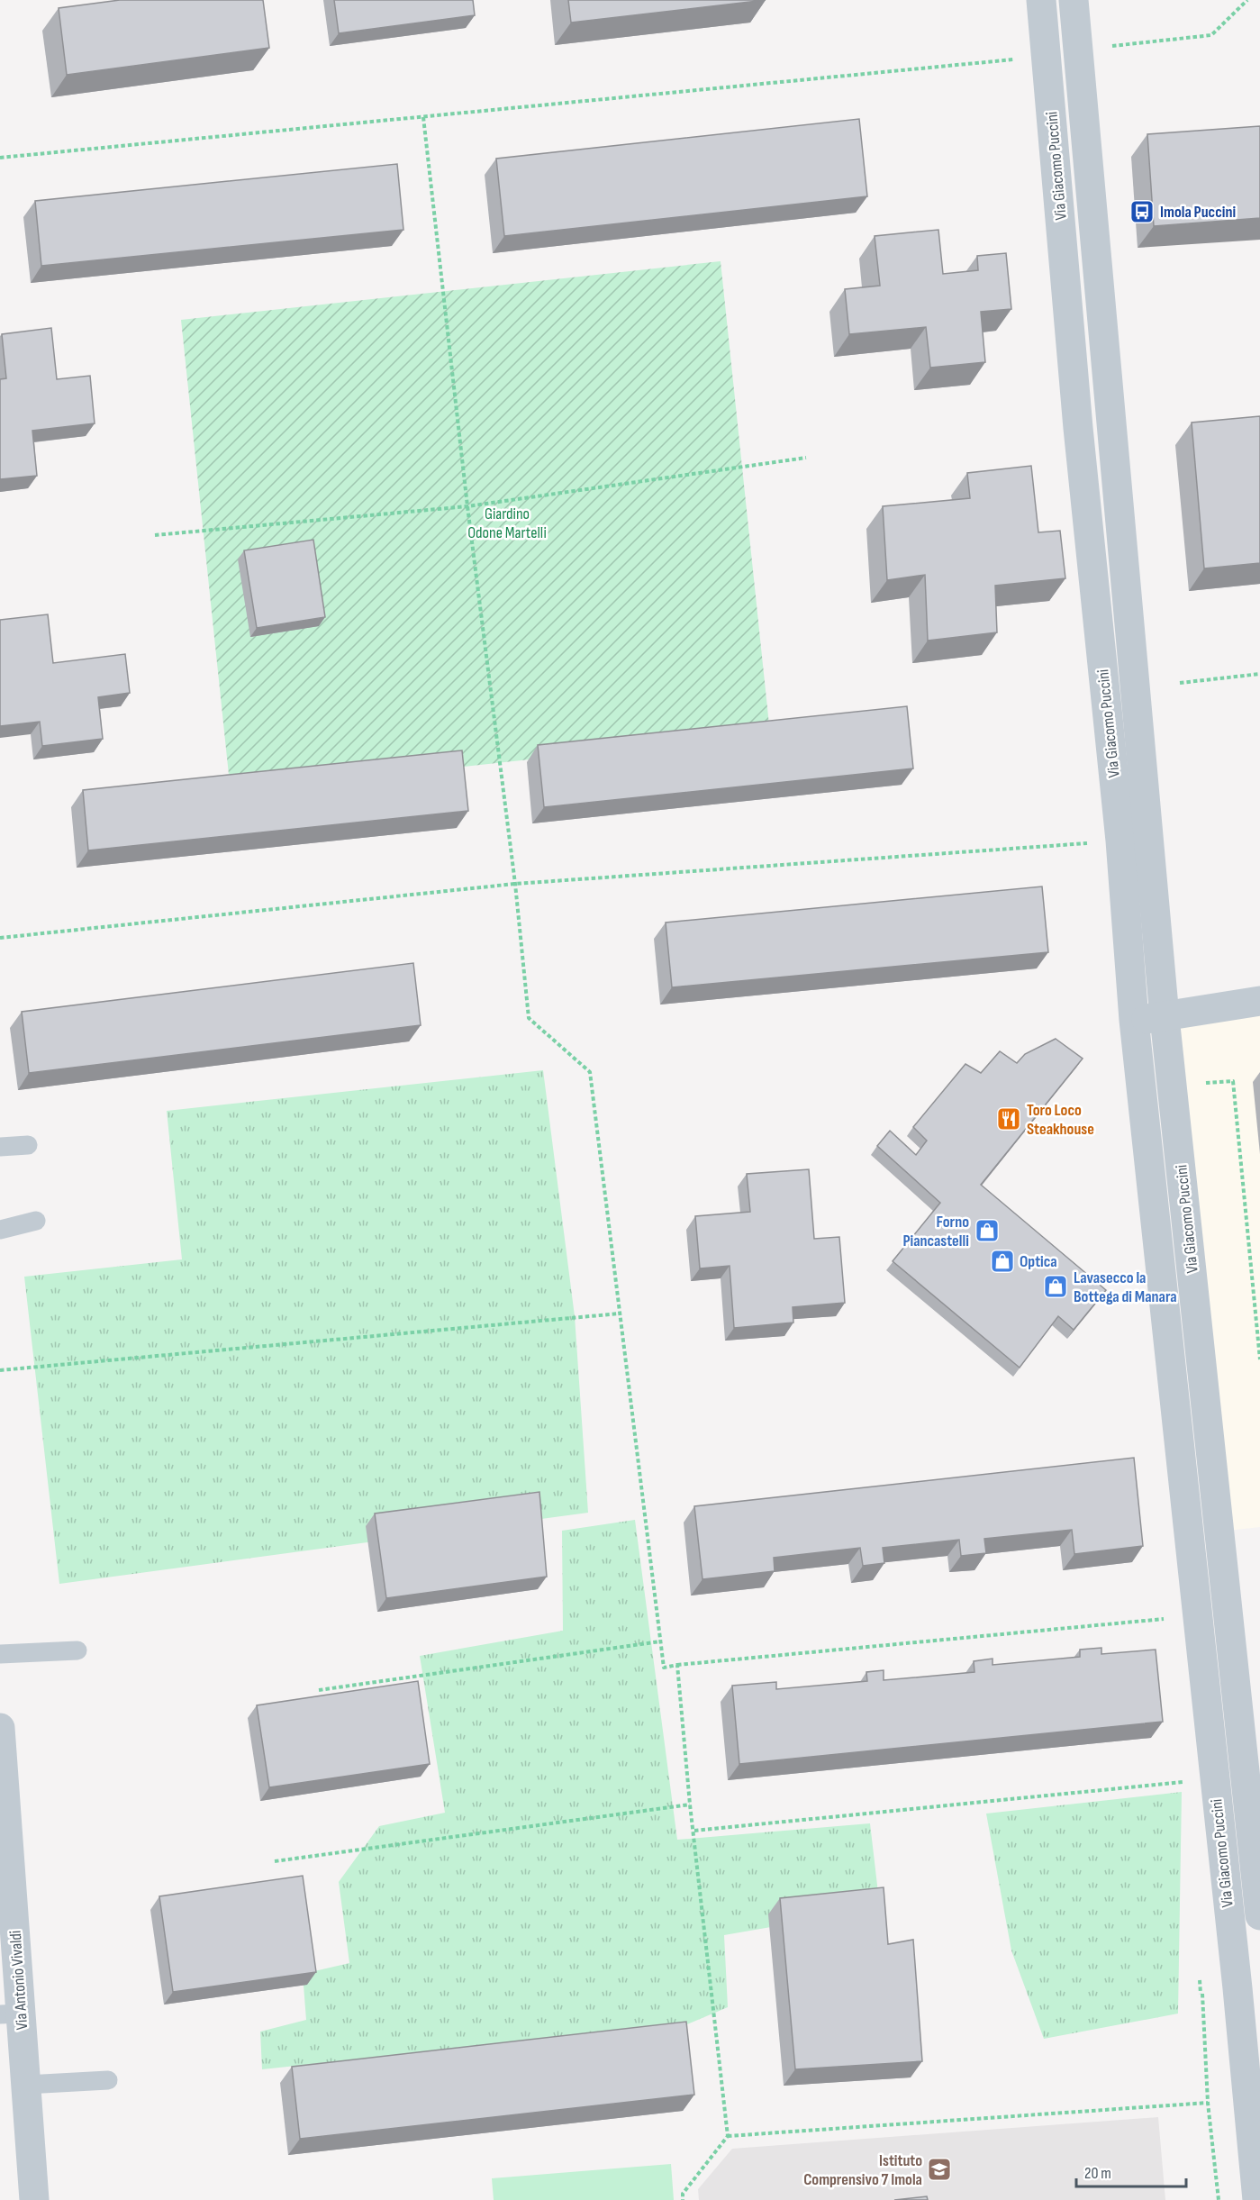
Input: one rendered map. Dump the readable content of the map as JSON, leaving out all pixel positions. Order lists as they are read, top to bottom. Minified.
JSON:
{"streets":{"street":["Via Giacomo Puccini","Via Antonio Vivaldi"]},"parks":["Giardino Odone Martelli"],"places":{"bus stop":["Imola Puccini"],"restaurant":["Toro Loco Steakhouse"],"shop":["Forno Piancastelli","Optica","Lavasecco la Bottega di Manara"],"school or university":["Istituto Comprensivo 7 Imola"]},"scale_bar":"20 m"}
